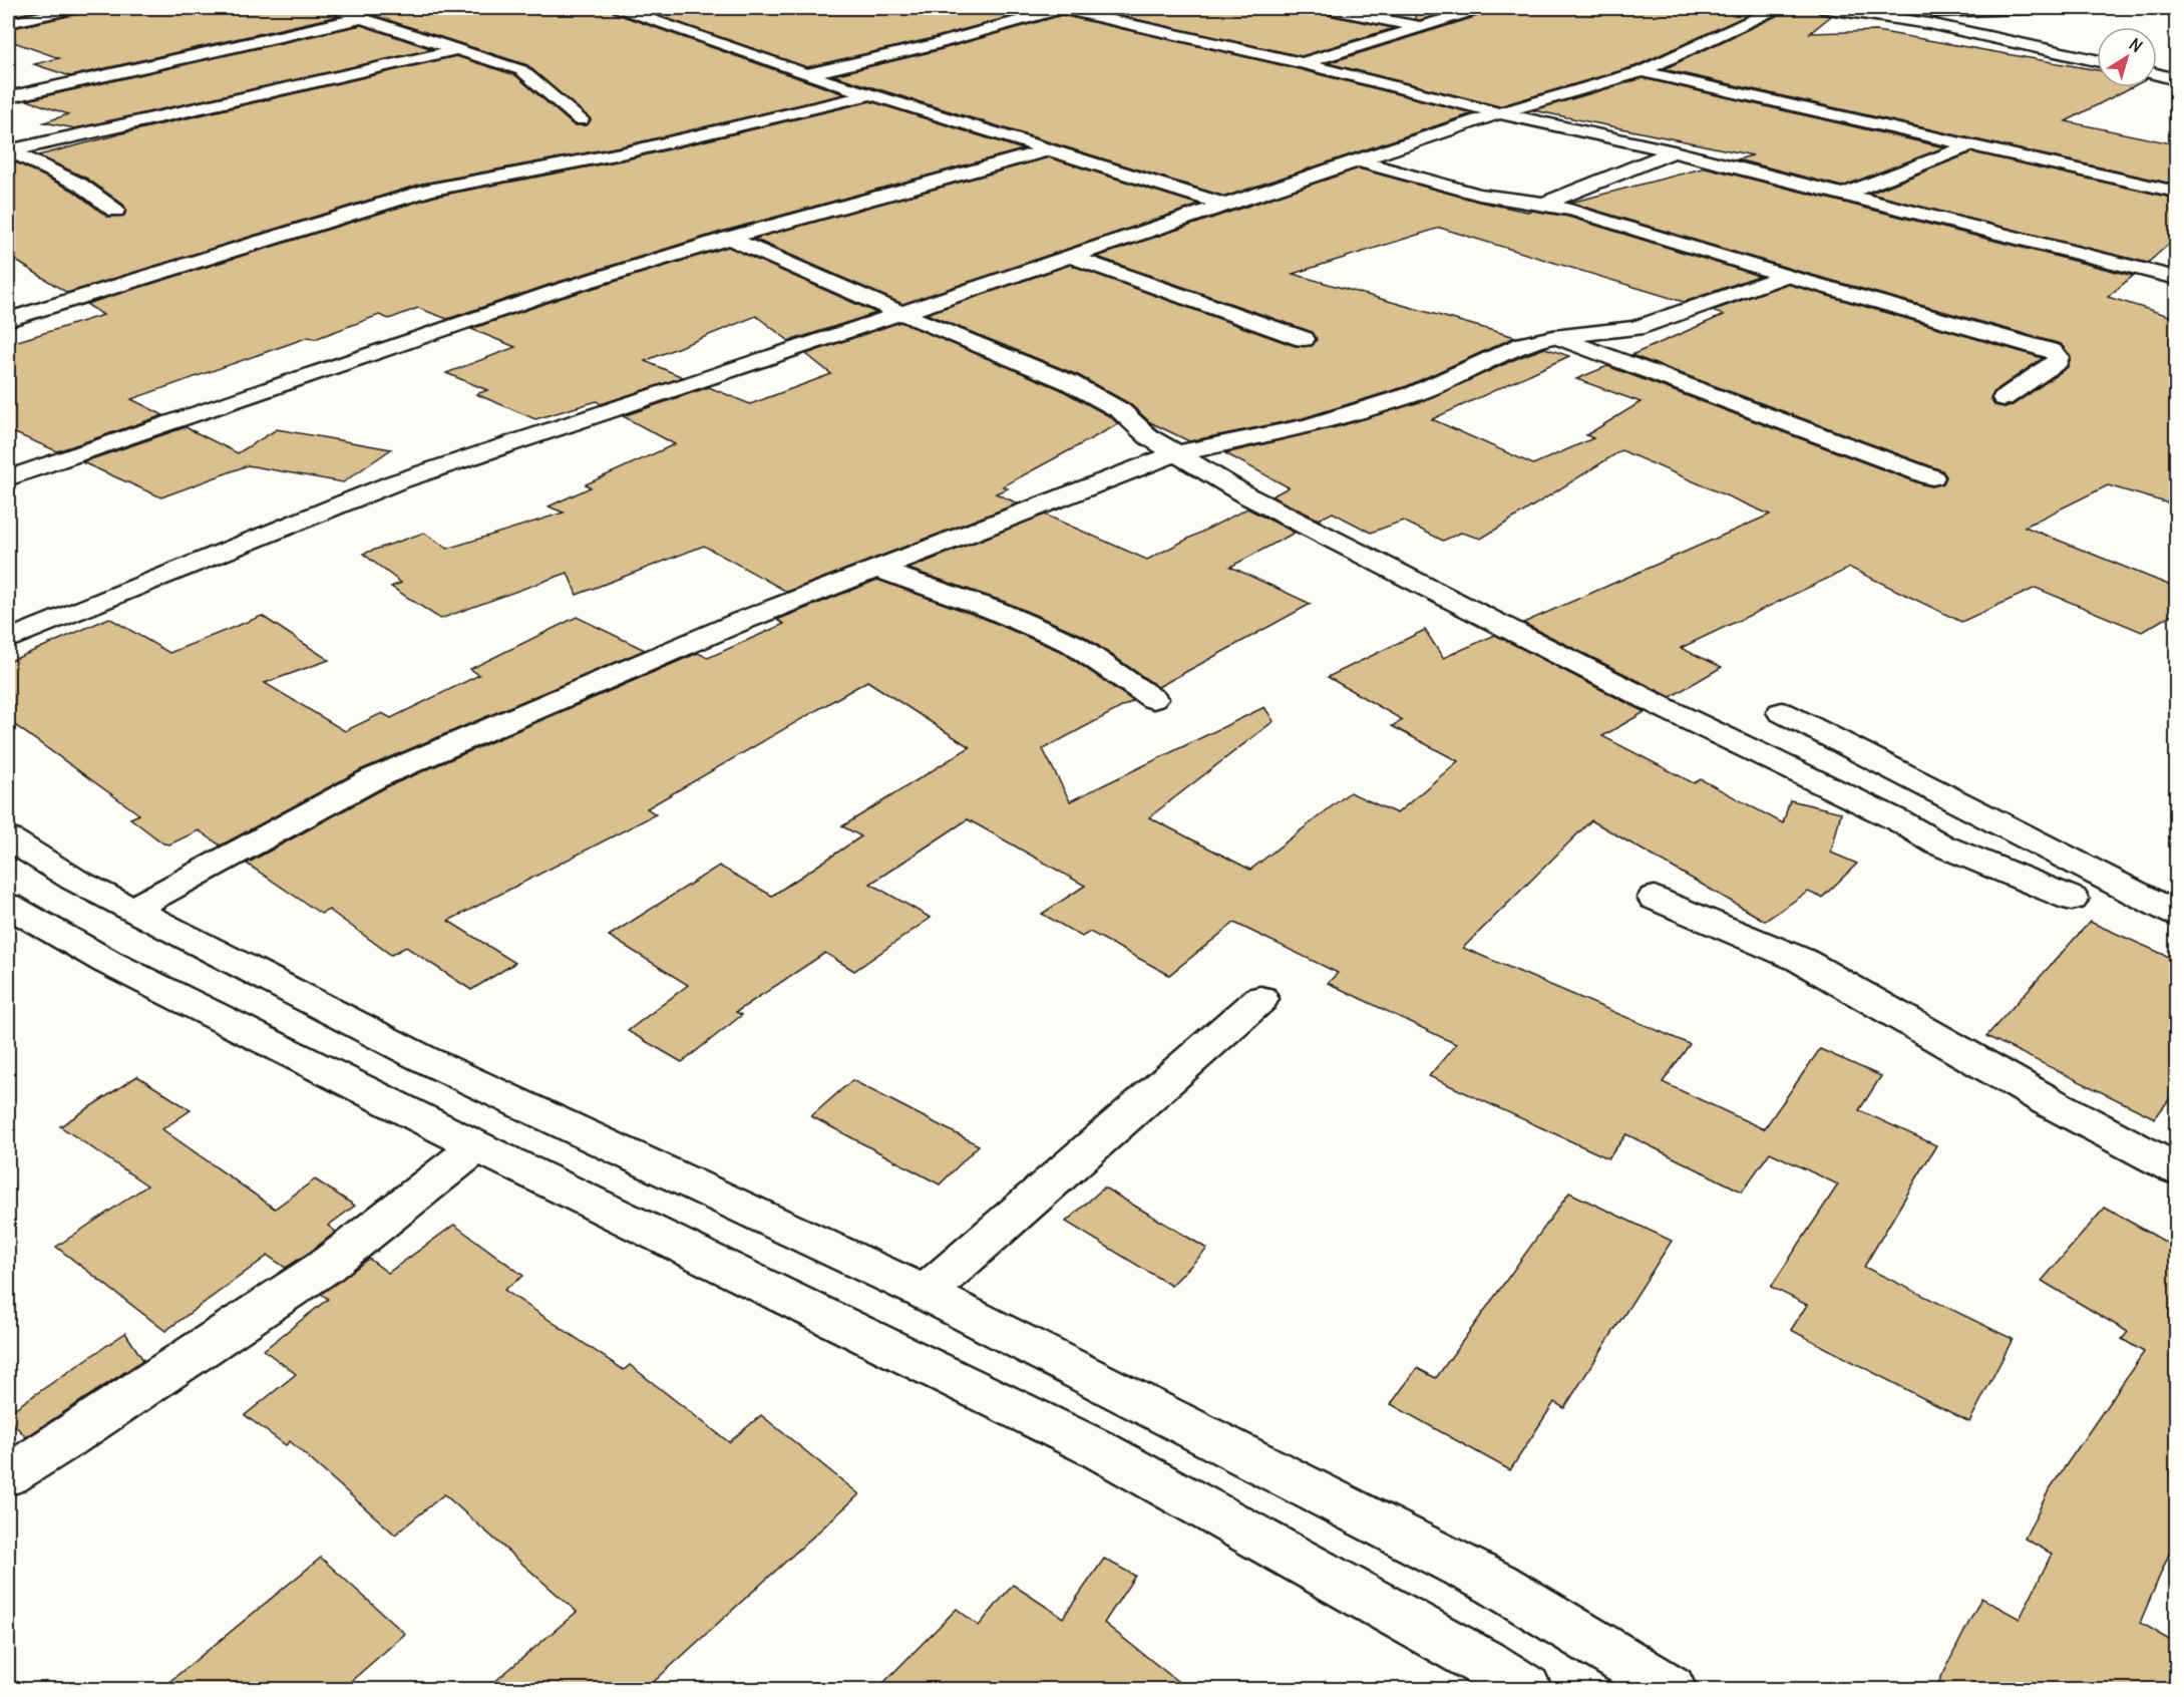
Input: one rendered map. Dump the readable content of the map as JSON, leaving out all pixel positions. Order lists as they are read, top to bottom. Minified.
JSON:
{"north":"top right"}
